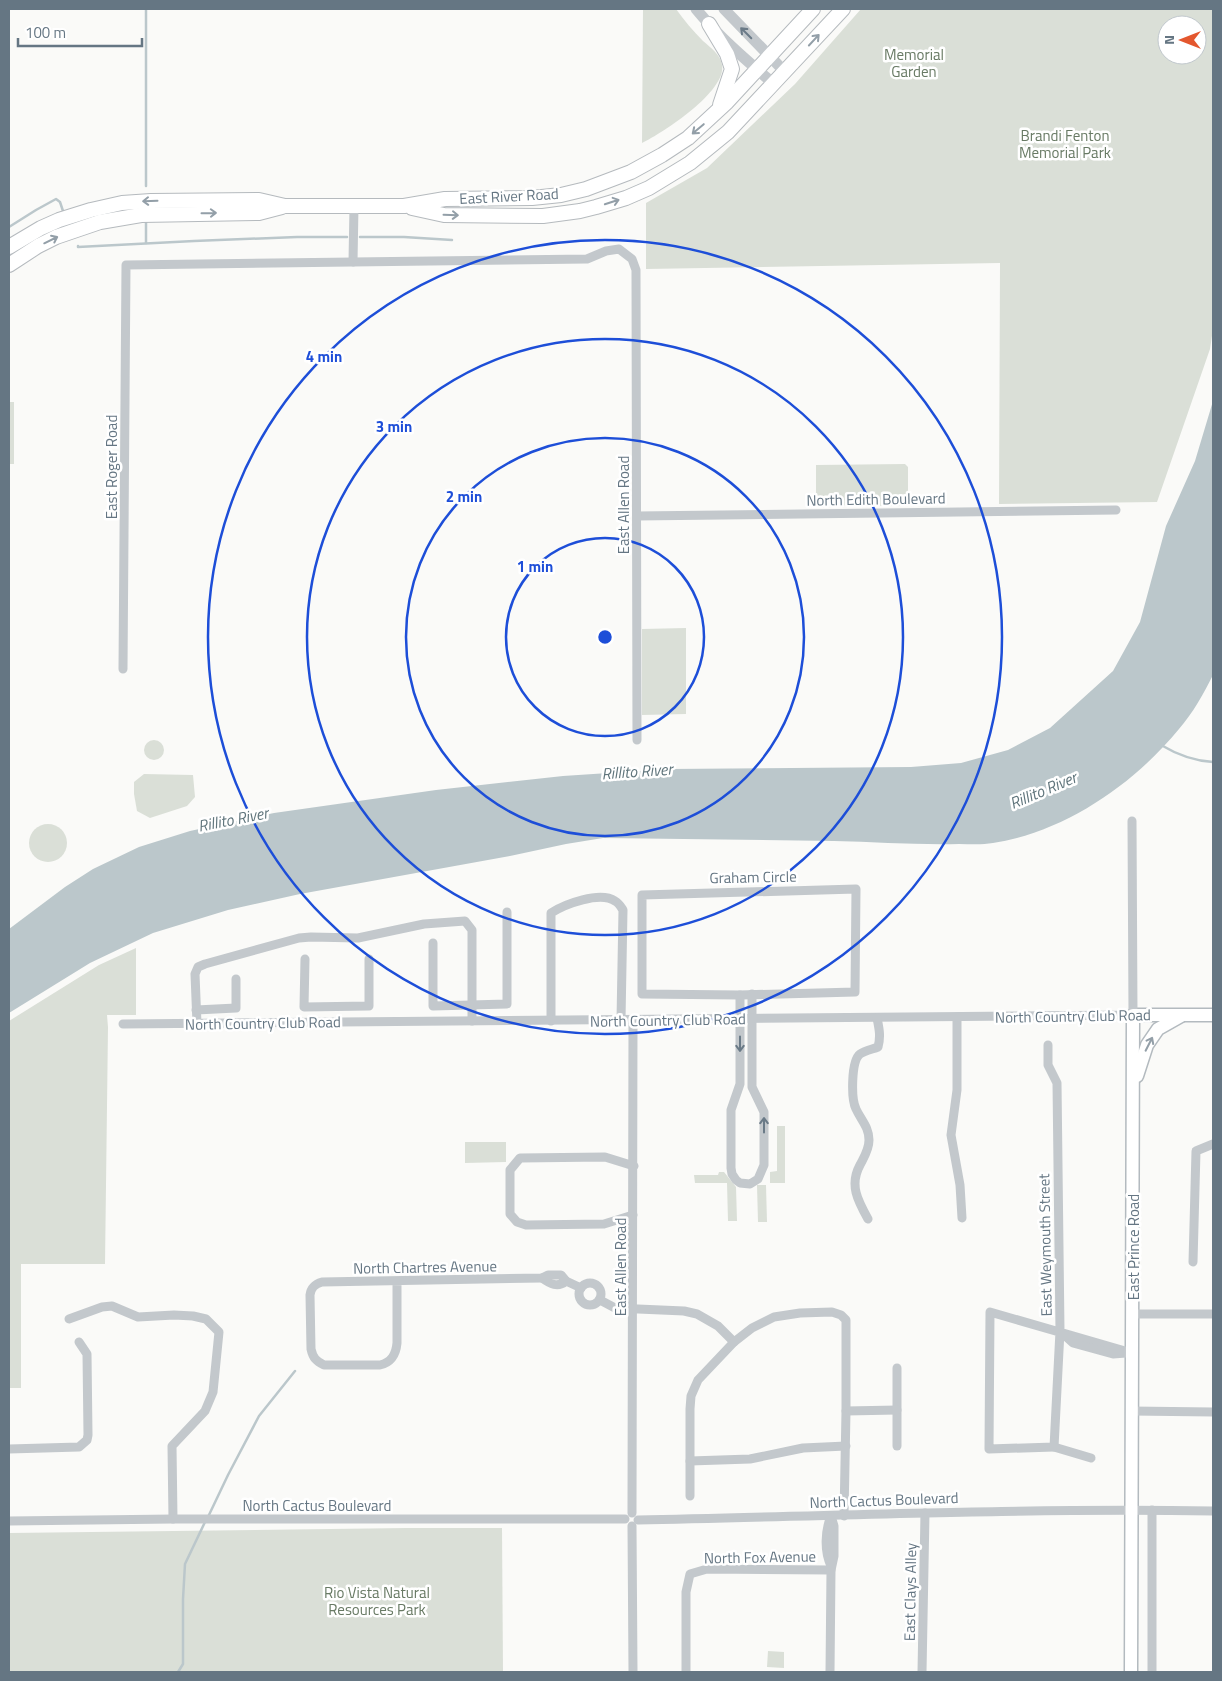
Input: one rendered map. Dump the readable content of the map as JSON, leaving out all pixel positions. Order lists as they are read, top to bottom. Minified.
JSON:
{"streets":{"main road":["East River Road","North Country Club Road","East Prince Road"],"street":["East Roger Road","North Edith Boulevard","East Allen Road","Graham Circle","East Weymouth Street","North Chartres Avenue","North Cactus Boulevard","North Fox Avenue","East Clays Alley"]},"crossings":[["East Roger Road","East Allen Road"],["North Edith Boulevard","East Allen Road"],["East Allen Road","North Country Club Road"],["East Allen Road","North Cactus Boulevard"],["North Country Club Road","East Prince Road"],["East Prince Road","North Cactus Boulevard"],["North Cactus Boulevard","East Clays Alley"]],"water":["Rillito River"],"parks":["Memorial Garden","Brandi Fenton Memorial Park","Rio Vista Natural Resources Park"],"scale_bar":"100 m","north":"left","rings":["4 min","3 min","2 min","1 min"]}
